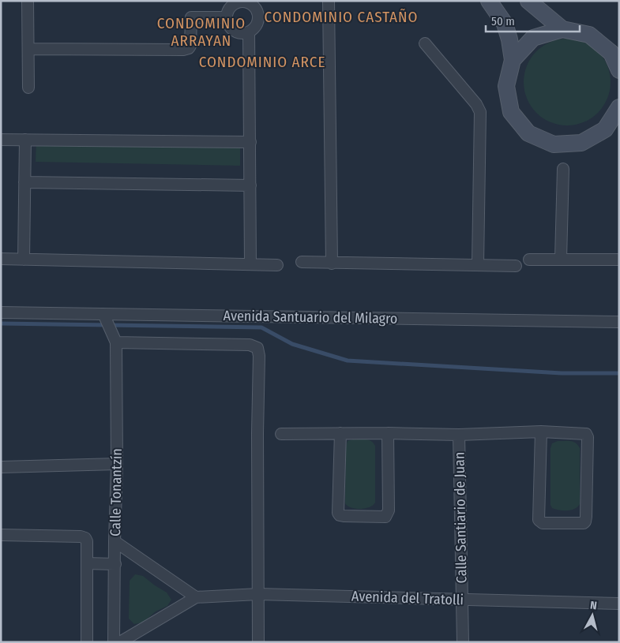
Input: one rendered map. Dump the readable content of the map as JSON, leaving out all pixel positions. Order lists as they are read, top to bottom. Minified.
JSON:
{"streets":{"street":["Avenida Santuario del Milagro","Calle Tonantzín","Calle Santiario de Juan","Avenida del Tratolli"]},"crossings":[["Avenida Santuario del Milagro","Calle Tonantzín"],["Calle Santiario de Juan","Avenida del Tratolli"]],"districts":["CONDOMINIO CASTAÑO","CONDOMINIO ARRAYAN","CONDOMINIO ARCE"],"scale_bar":"50 m","north":"top"}
